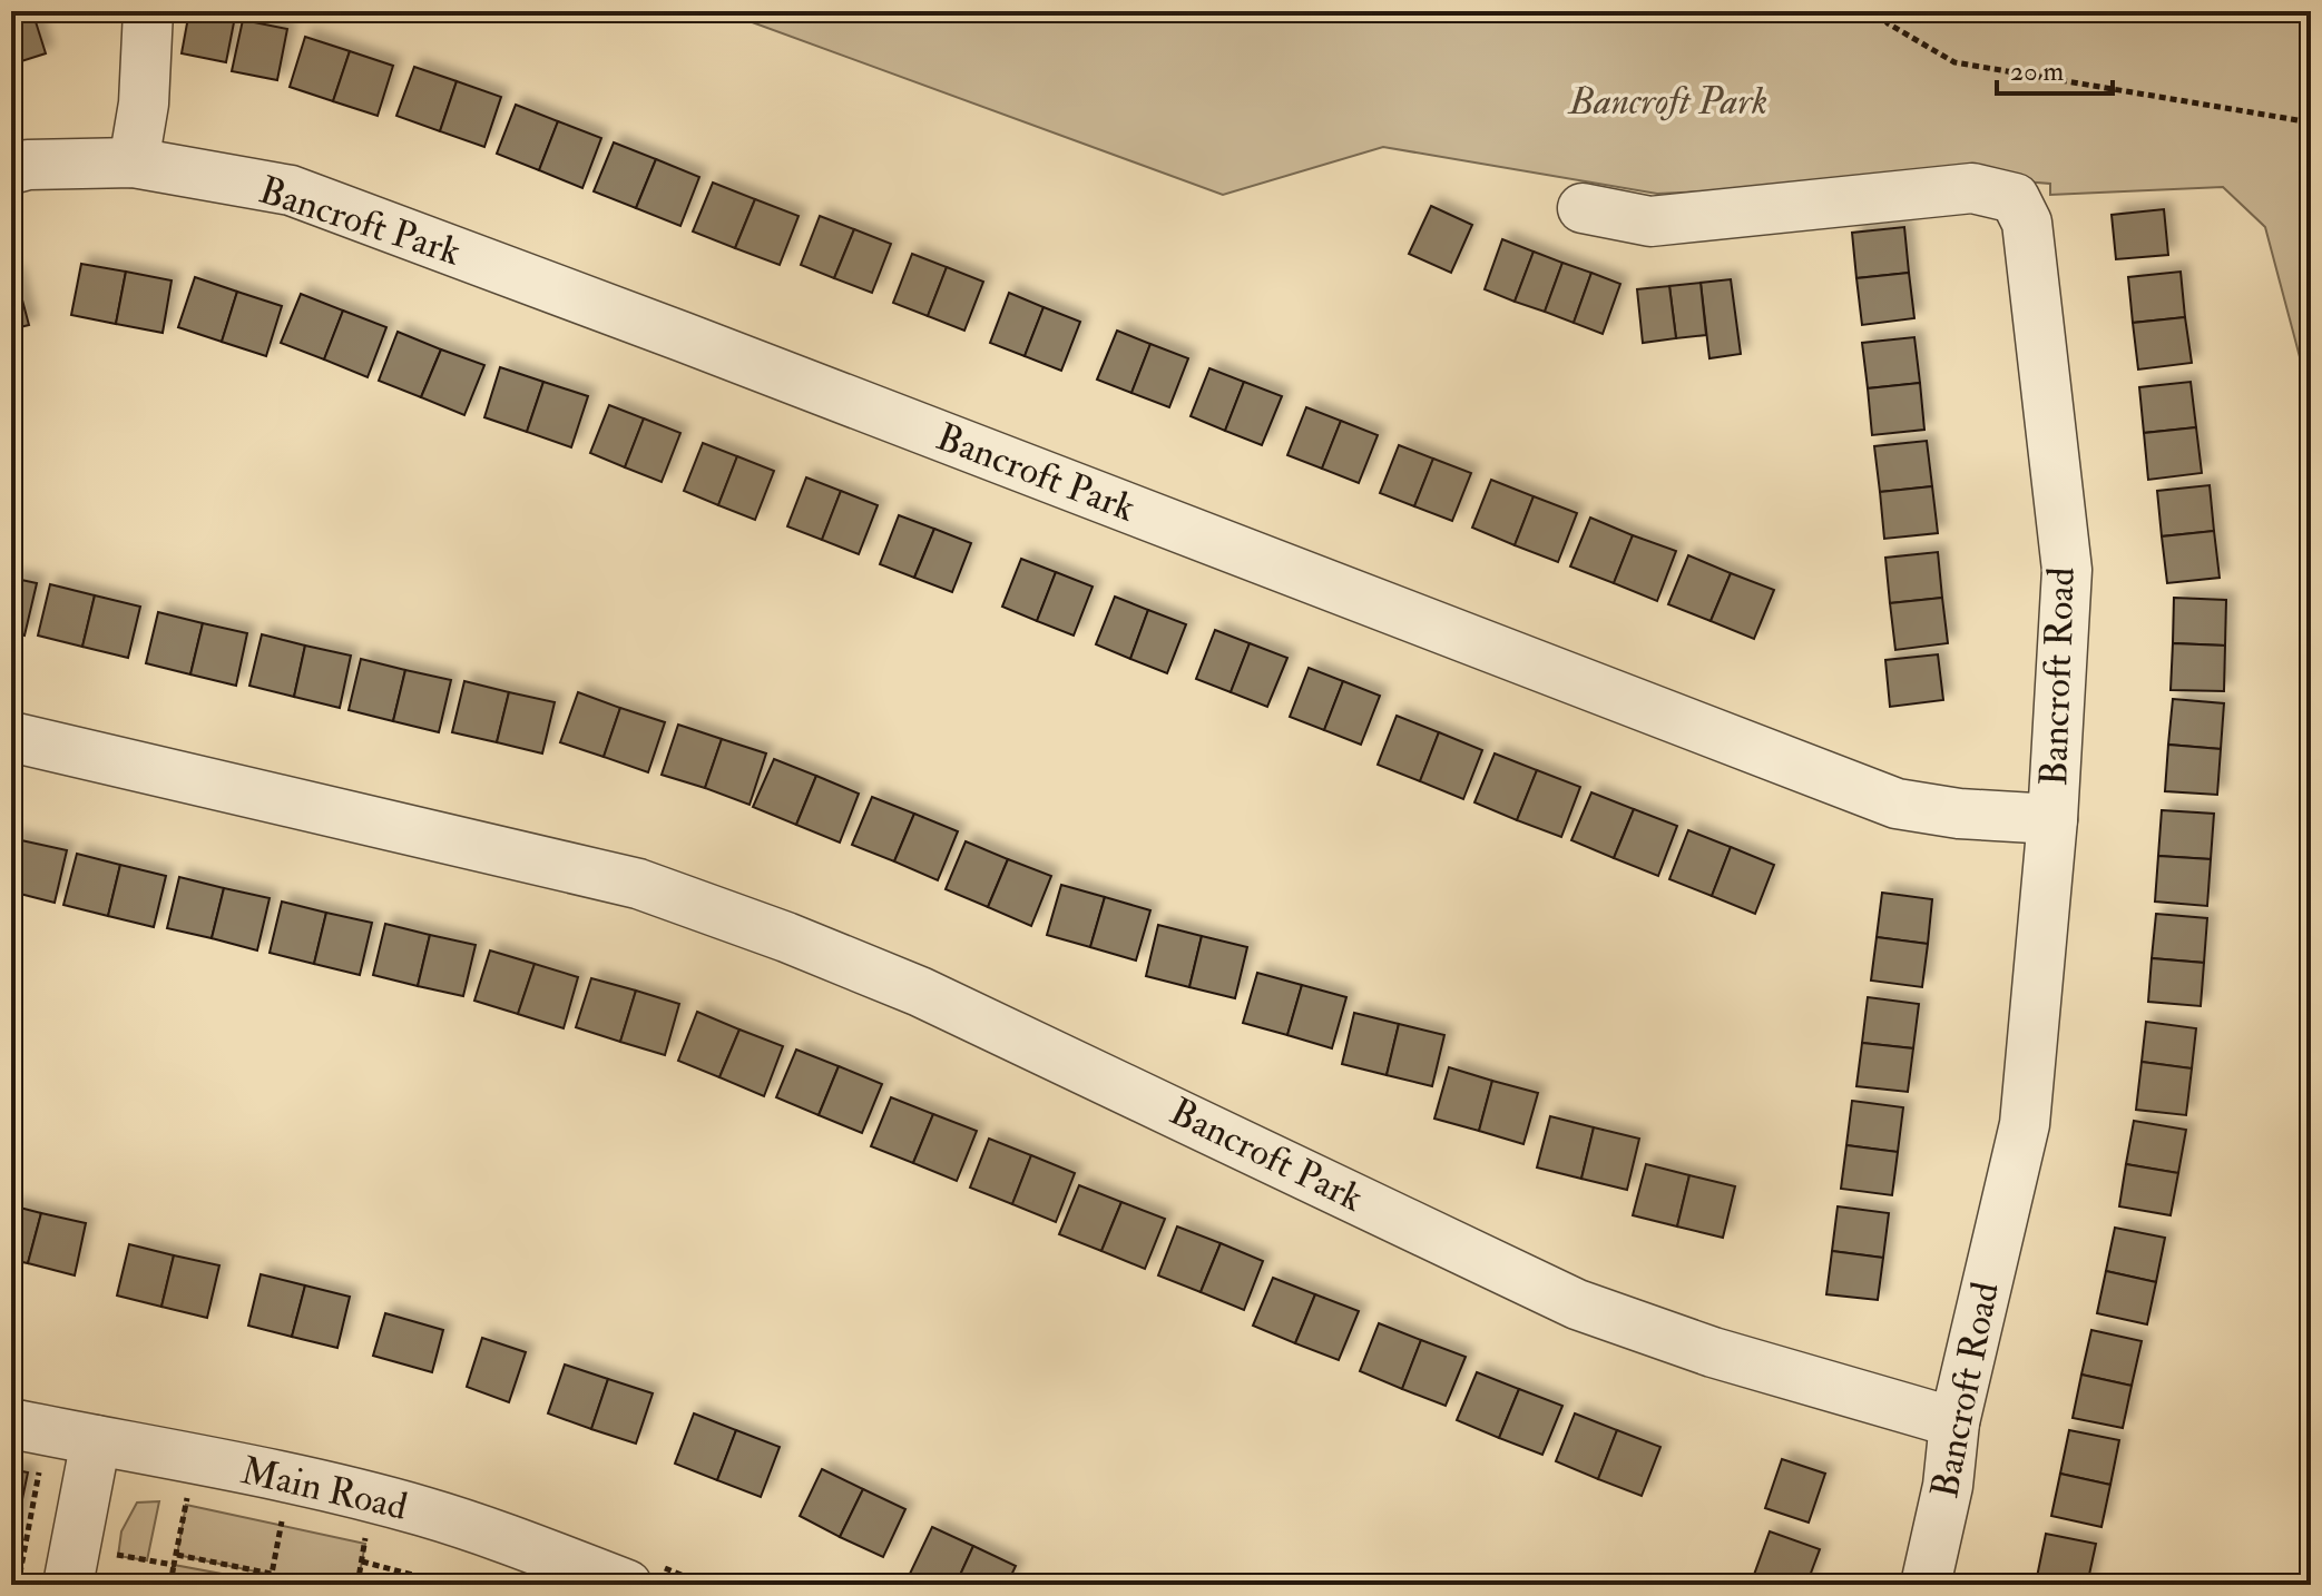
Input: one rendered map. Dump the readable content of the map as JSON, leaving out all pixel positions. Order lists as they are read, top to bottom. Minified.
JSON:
{"streets":{"street":["Bancroft Park","Bancroft Road","Main Road"]},"crossings":[["Bancroft Park","Bancroft Road"]],"parks":["Bancroft Park"],"scale_bar":"20 m"}
